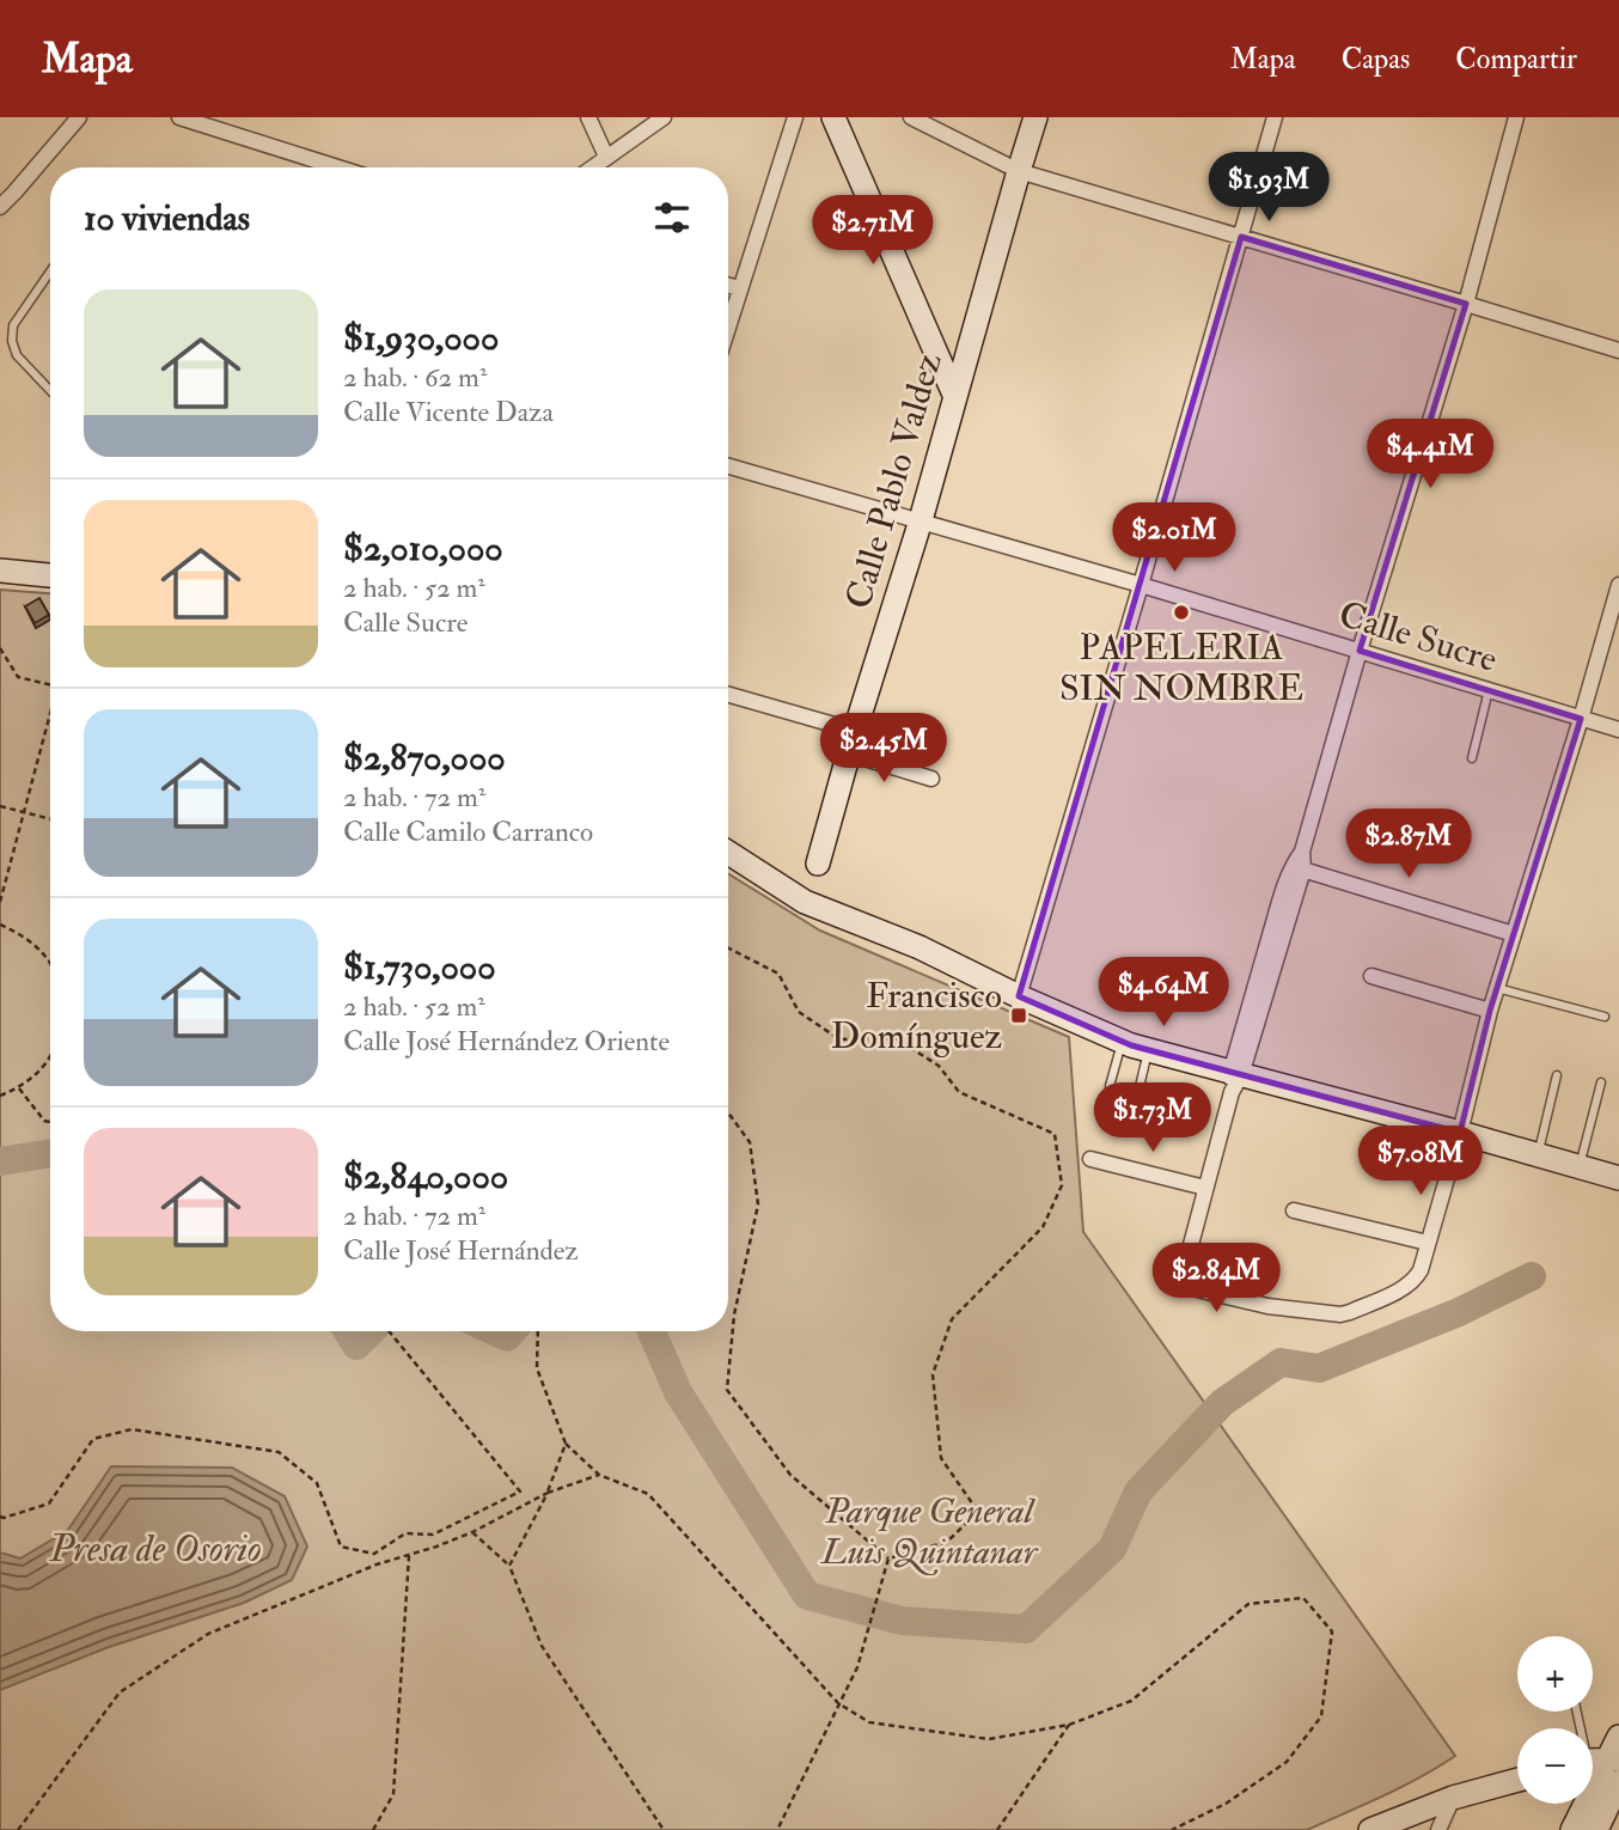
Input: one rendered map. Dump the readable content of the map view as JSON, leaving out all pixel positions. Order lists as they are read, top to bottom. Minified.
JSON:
{"streets":{"street":["Calle Pablo Valdez","Calle Sucre"]},"crossings":[["Calle Pablo Valdez","Calle Sucre"]],"water":["Presa de Osorio"],"parks":["Parque General Luis Quintanar"],"places":{"other":["PAPELERIA SIN NOMBRE"],"transit":["Francisco Domínguez"]},"page":{"header":"Mapa","nav":["Mapa","Capas","Compartir"],"price":["$1.93M","$2.71M","$4.41M","$2.01M","$2.45M","$2.87M","$4.64M","$1.73M","$7.08M","$2.84M"],"heading":"10 viviendas","list":[{"name":"$1,930,000","note":"2 hab. · 62 m² · Calle Vicente Daza"},{"name":"$2,010,000","note":"2 hab. · 52 m² · Calle Sucre"},{"name":"$2,870,000","note":"2 hab. · 72 m² · Calle Camilo Carranco"},{"name":"$1,730,000","note":"2 hab. · 52 m² · Calle José Hernández Oriente"},{"name":"$2,840,000","note":"2 hab. · 72 m² · Calle José Hernández"}],"map_buttons":["+","−"]}}
